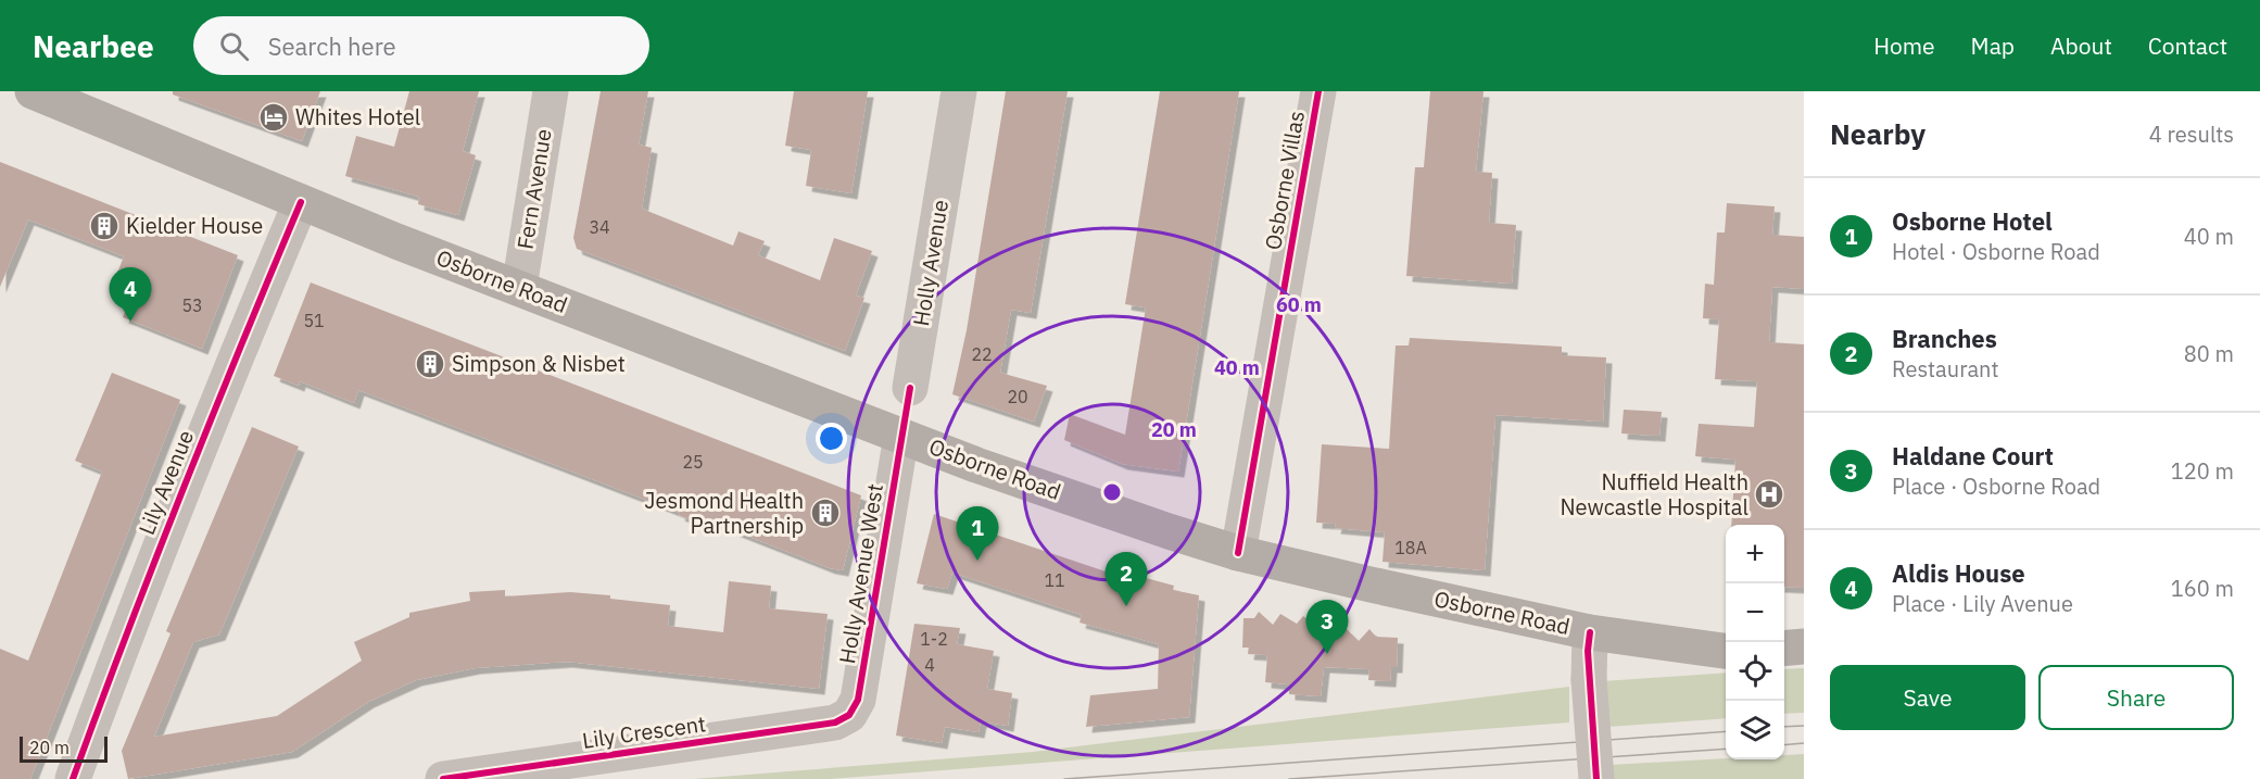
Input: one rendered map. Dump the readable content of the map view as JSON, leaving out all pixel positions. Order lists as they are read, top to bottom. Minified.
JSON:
{"streets":{"main road":["Osborne Road"],"street":["Osborne Villas","Fern Avenue","Holly Avenue","Lily Avenue","Holly Avenue West","Lily Crescent"]},"crossings":[["Osborne Villas","Osborne Road"],["Fern Avenue","Osborne Road"],["Osborne Road","Lily Avenue"],["Osborne Road","Holly Avenue West"],["Holly Avenue West","Lily Crescent"]],"places":{"hotel":["Whites Hotel"],"building":["Kielder House","Simpson & Nisbet","Jesmond Health Partnership"],"hospital":["Nuffield Health Newcastle Hospital"]},"house_numbers":["34","53","51","22","20","25","18A","11","1-2","4"],"scale_bar":"20 m","page":{"header":"Nearbee","search":"Search here","nav":["Home","Map","About","Contact"],"heading":["Nearby","4 results"],"list":[{"mark":"1","name":"Osborne Hotel","note":"Hotel · Osborne Road","value":"40 m"},{"mark":"2","name":"Branches","note":"Restaurant","value":"80 m"},{"mark":"3","name":"Haldane Court","note":"Place · Osborne Road","value":"120 m"},{"mark":"4","name":"Aldis House","note":"Place · Lily Avenue","value":"160 m"}],"pins":["4","1","2","3"],"map_buttons":["+","−"],"buttons":["Save","Share"],"scale":"20 m"},"rings":["60 m","40 m","20 m"]}
